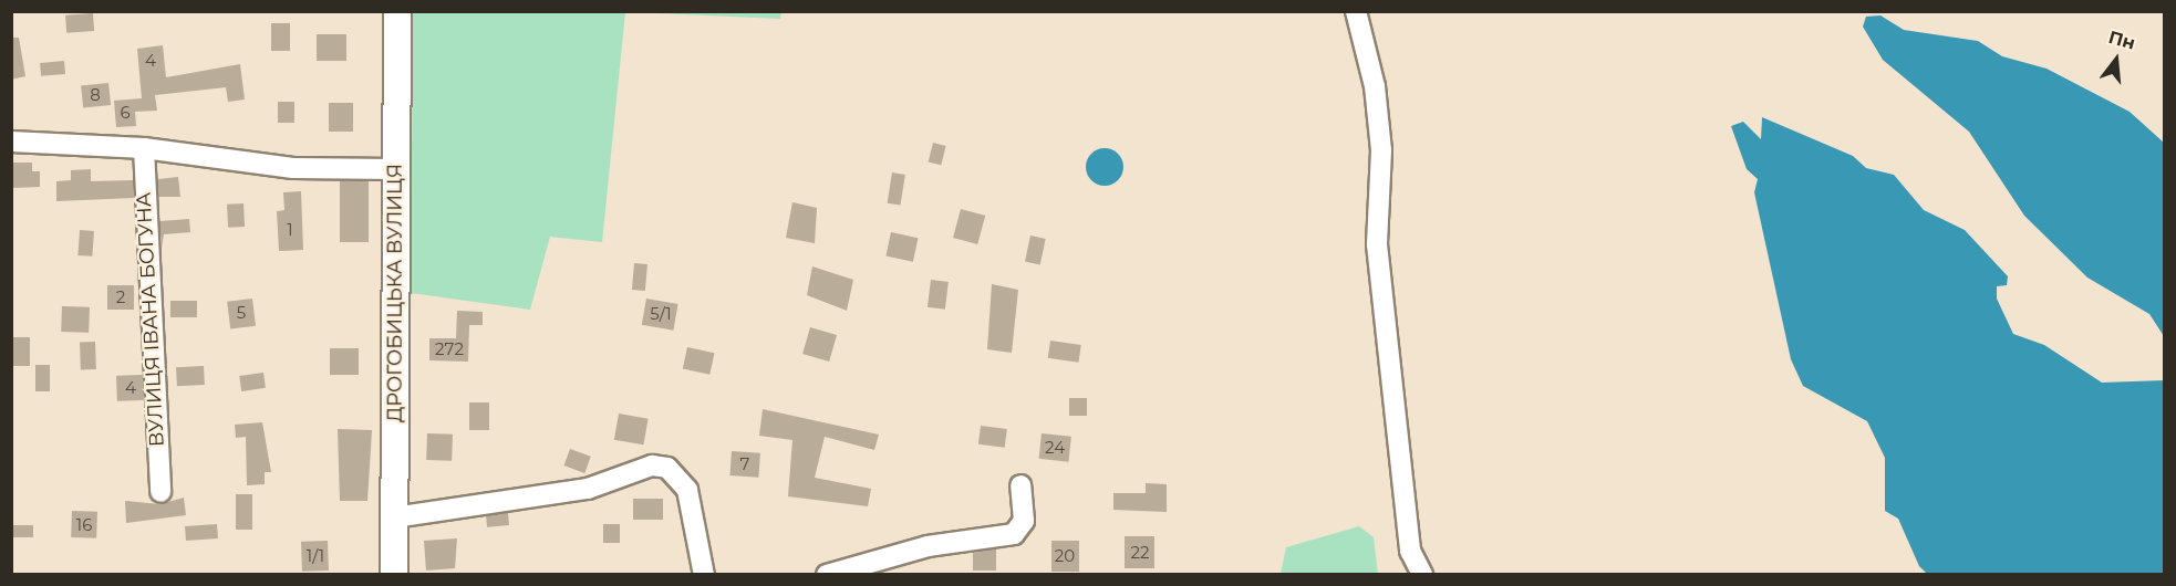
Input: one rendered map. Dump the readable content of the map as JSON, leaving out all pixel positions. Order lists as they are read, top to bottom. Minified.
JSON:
{"streets":{"street":["ДРОГОБИЦЬКА ВУЛИЦЯ","ВУЛИЦЯ ІВАНА БОГУНА"]},"house_numbers":["4","8","6","1","2","5","5/1","272","4","24","7","16","22","1/1","20"],"north":"top"}
